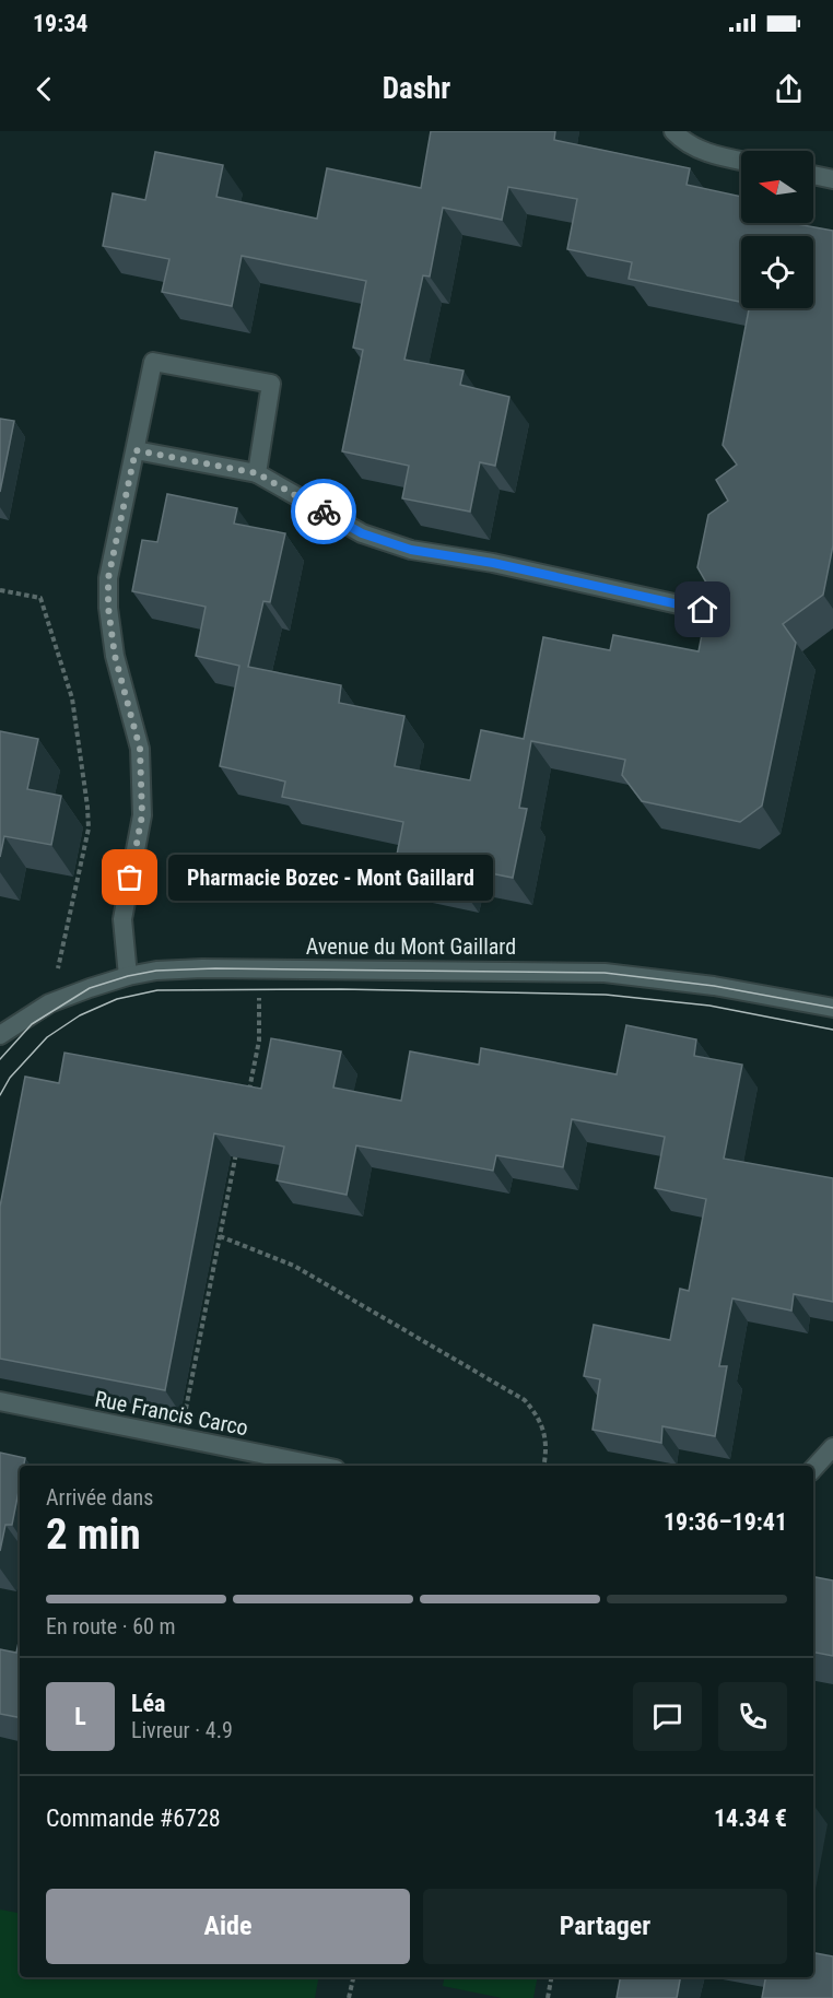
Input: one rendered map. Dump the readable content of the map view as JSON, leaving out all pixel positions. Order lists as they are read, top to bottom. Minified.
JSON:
{"streets":{"street":["Avenue du Mont Gaillard","Rue Francis Carco"]},"places":["Pharmacie Bozec - Mont Gaillard"],"north":"left","page":{"status":"19:34","header":"Dashr","bubble":"Pharmacie Bozec - Mont Gaillard","heading":["2 min","Arrivée dans","19:36–19:41"],"panel":["Léa","Livreur · 4.9","Commande #6728","14.34 €"],"bar":"En route · 60 m","round":"L","buttons":["Aide","Partager"]}}
